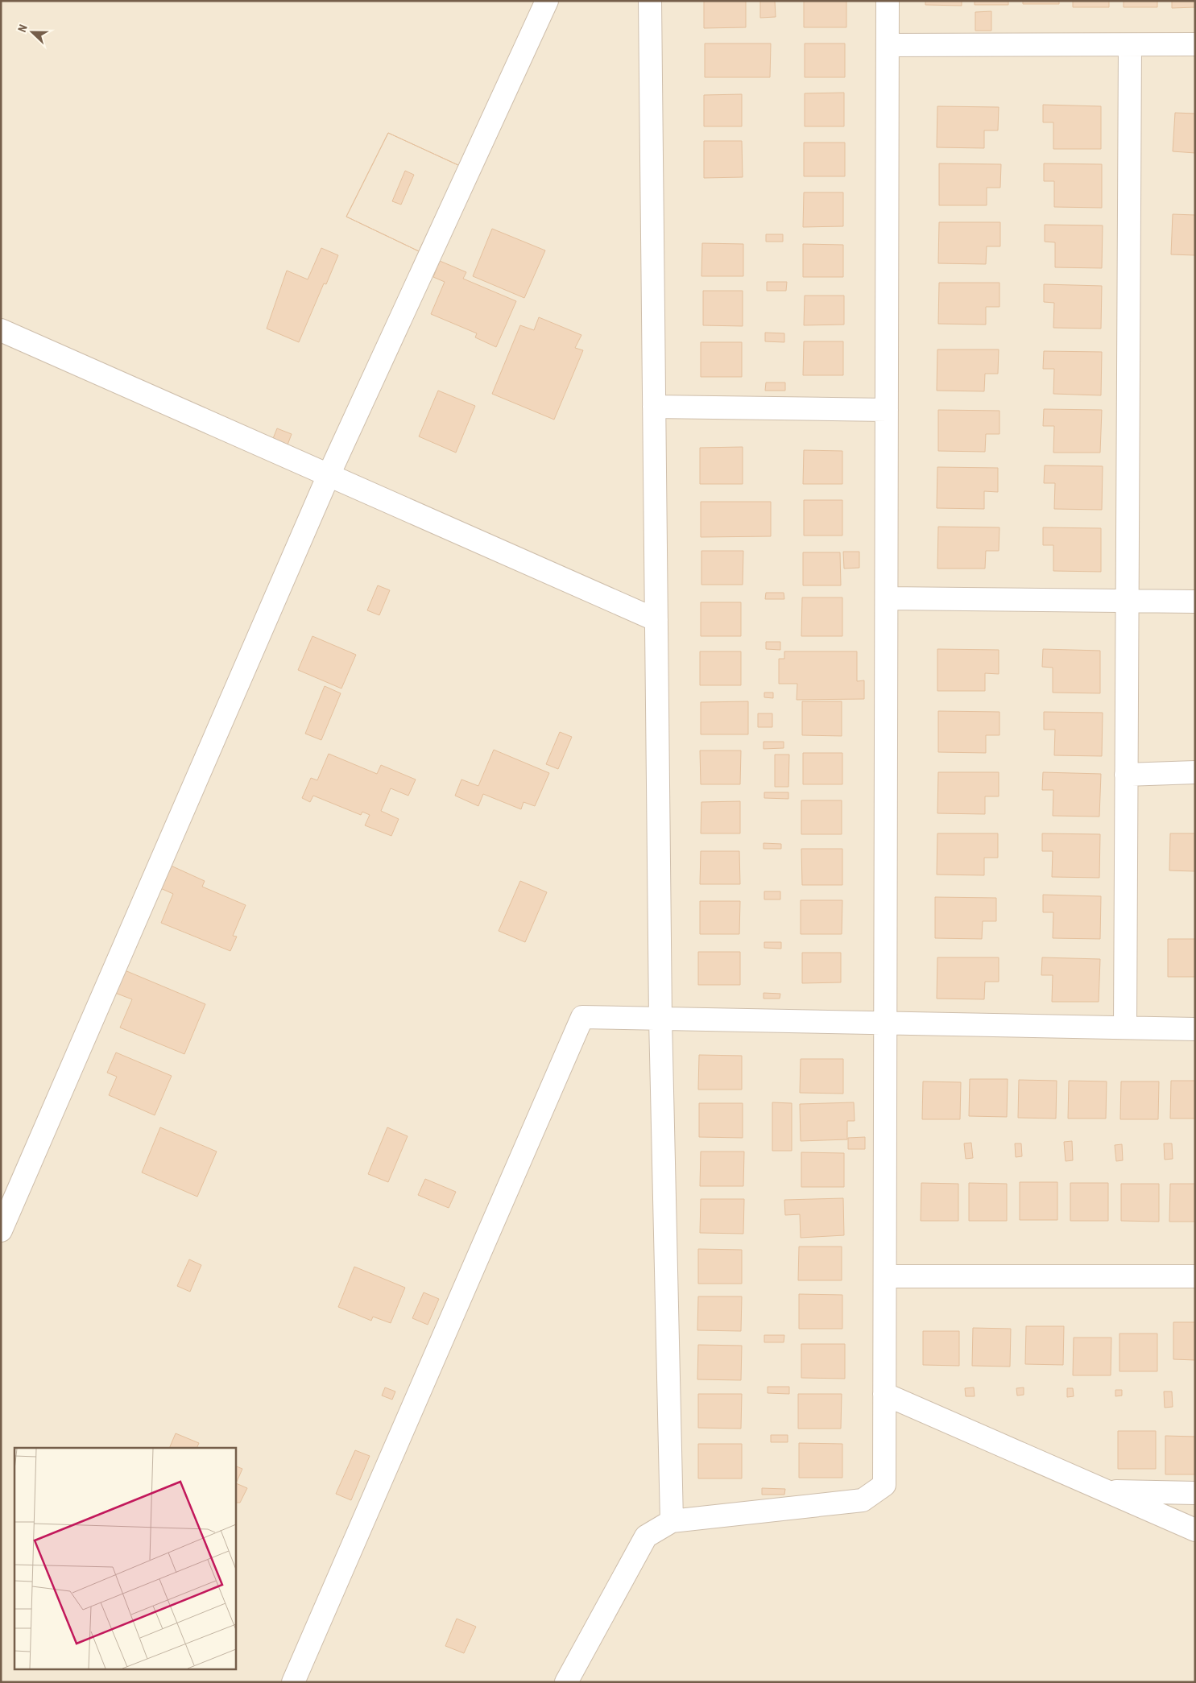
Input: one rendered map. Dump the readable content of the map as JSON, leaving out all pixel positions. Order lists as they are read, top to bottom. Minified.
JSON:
{"north":"left"}
